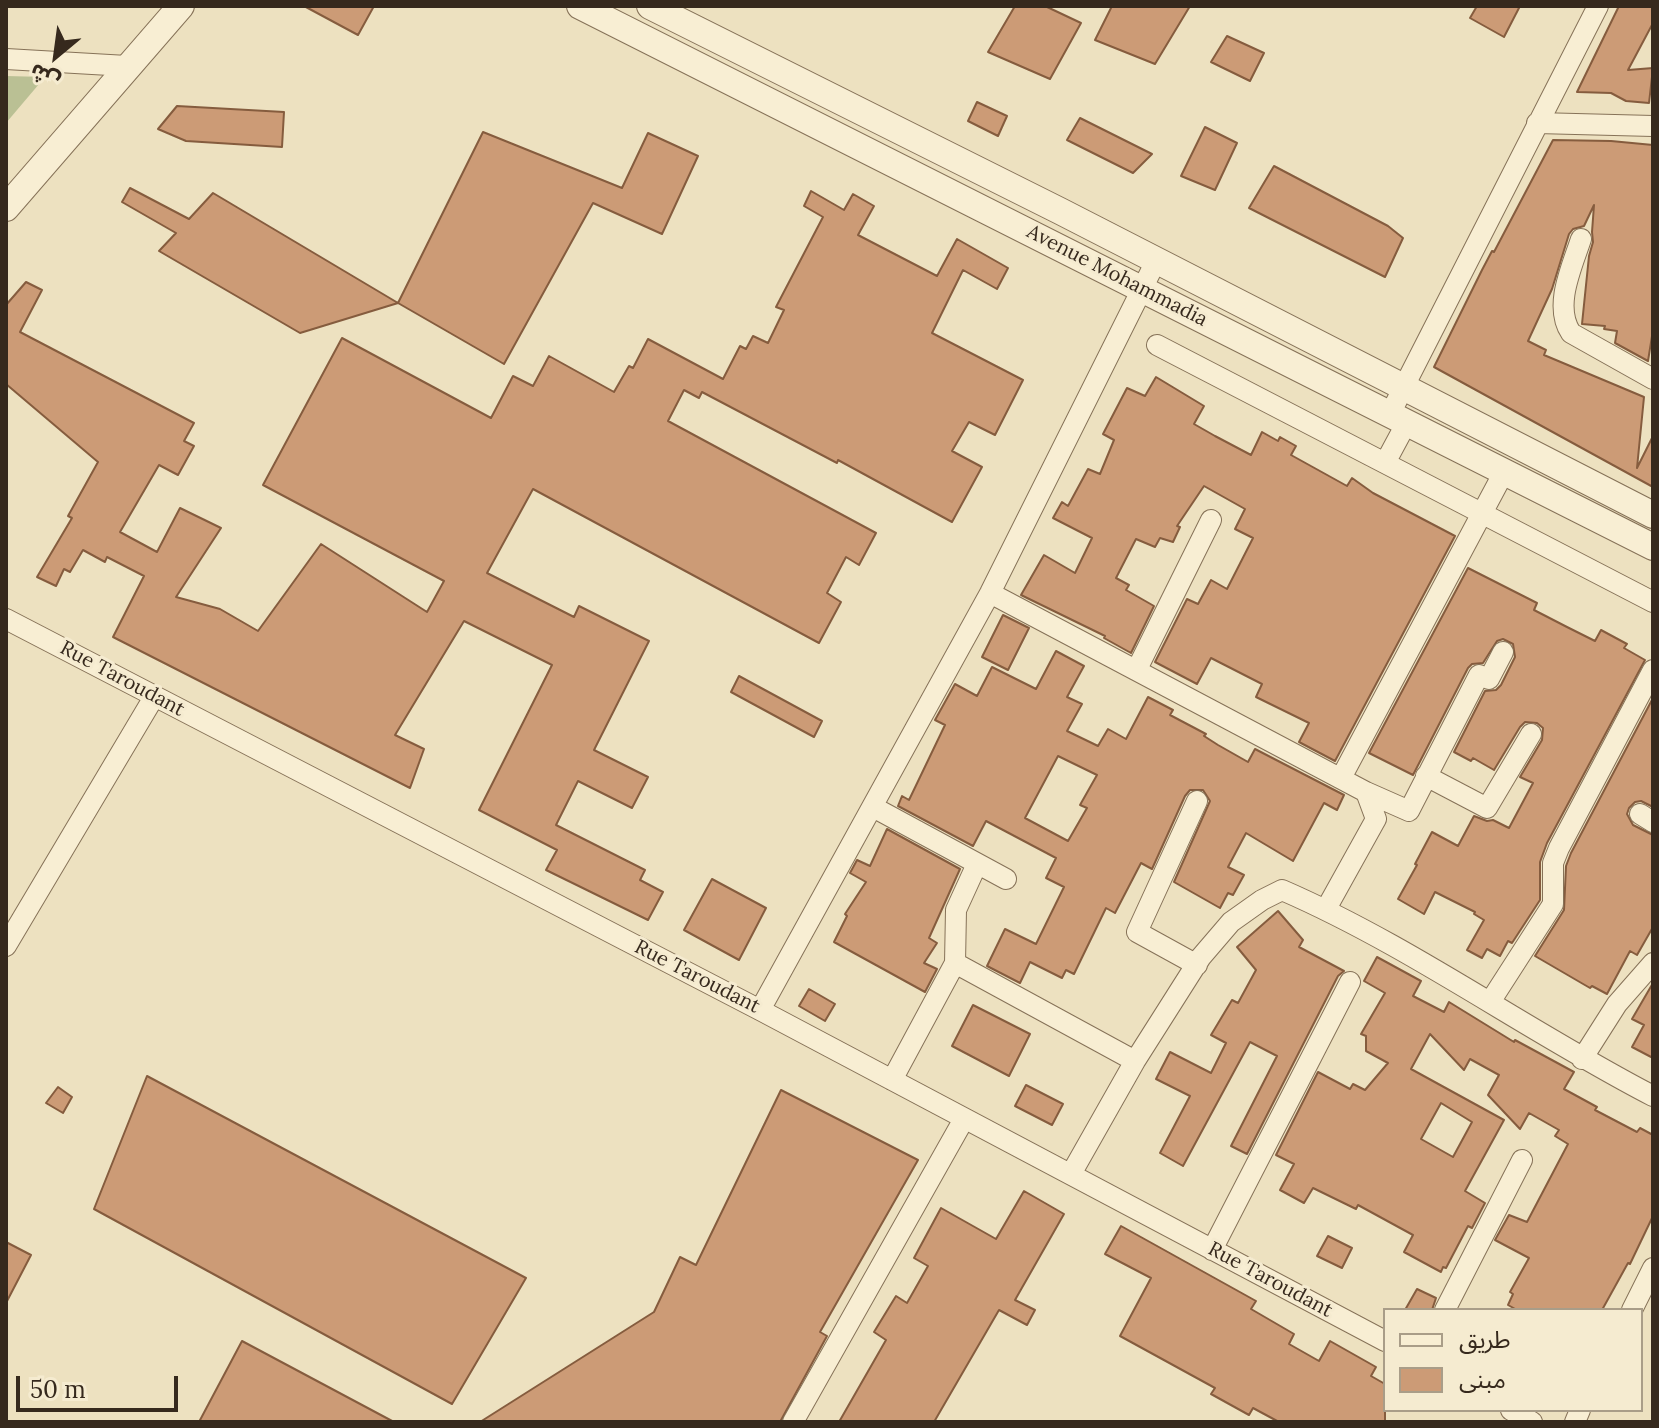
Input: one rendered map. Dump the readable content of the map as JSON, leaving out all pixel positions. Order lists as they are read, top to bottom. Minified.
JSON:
{"streets":{"street":["Avenue Mohammadia","Rue Taroudant"]},"legend":["طريق","مبنى"],"scale_bar":"50 m","north":"bottom left"}
